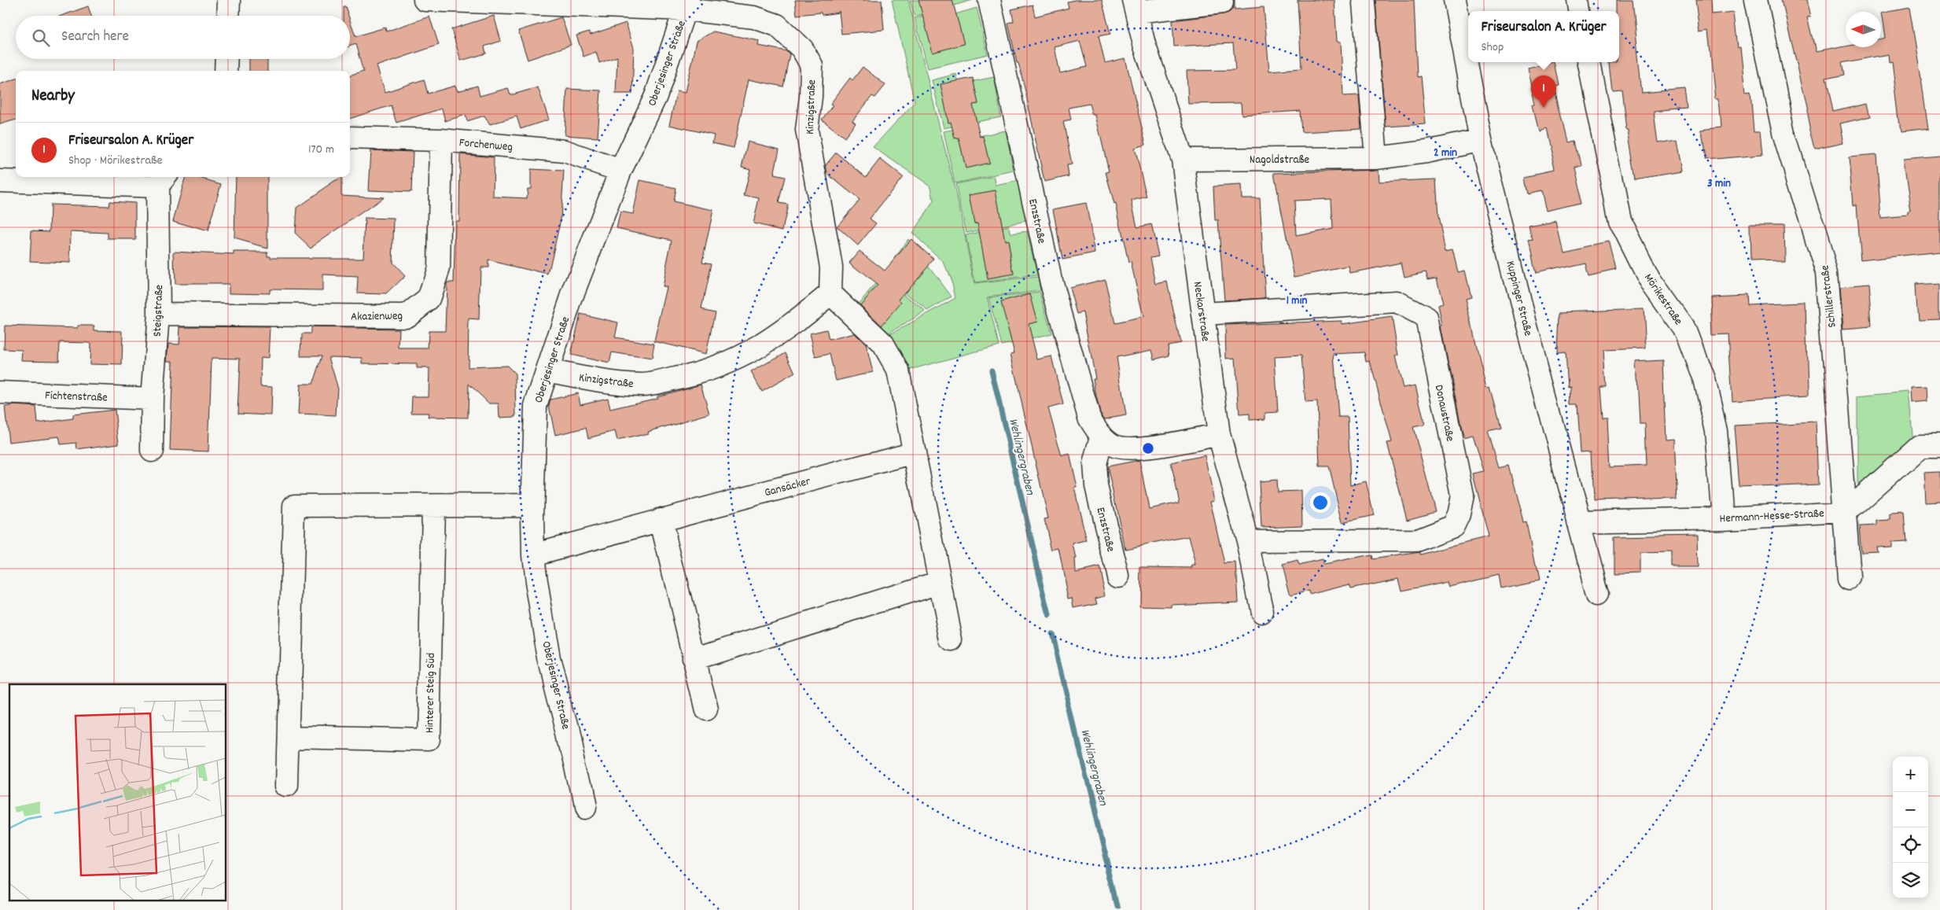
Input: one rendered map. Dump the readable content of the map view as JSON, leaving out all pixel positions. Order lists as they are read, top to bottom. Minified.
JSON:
{"streets":{"street":["Oberjesinger Straße","Kinzigstraße","Forchenweg","Nagoldstraße","Enzstraße","Schillerstraße","Kuppinger Straße","Mörikestraße","Steigstraße","Neckarstraße","Akazienweg","Fichtenstraße","Donaustraße","Gansäcker","Hermann-Hesse-Straße","Hinterer Steig Süd"]},"crossings":[["Oberjesinger Straße","Kinzigstraße"],["Oberjesinger Straße","Forchenweg"],["Oberjesinger Straße","Gansäcker"],["Forchenweg","Akazienweg"],["Nagoldstraße","Kuppinger Straße"],["Nagoldstraße","Neckarstraße"],["Schillerstraße","Hermann-Hesse-Straße"],["Kuppinger Straße","Hermann-Hesse-Straße"],["Mörikestraße","Hermann-Hesse-Straße"],["Steigstraße","Akazienweg"],["Steigstraße","Fichtenstraße"],["Neckarstraße","Donaustraße"]],"water":["Wehlingergraben"],"north":"left","page":{"popup":["Friseursalon A. Krüger","Shop"],"search":"Search here","heading":"Nearby","pins":"1","list":[{"mark":"1","name":"Friseursalon A. Krüger","note":"Shop · Mörikestraße","value":"170 m"}],"map_buttons":["+","−"]},"rings":["2 min","3 min","1 min"]}
